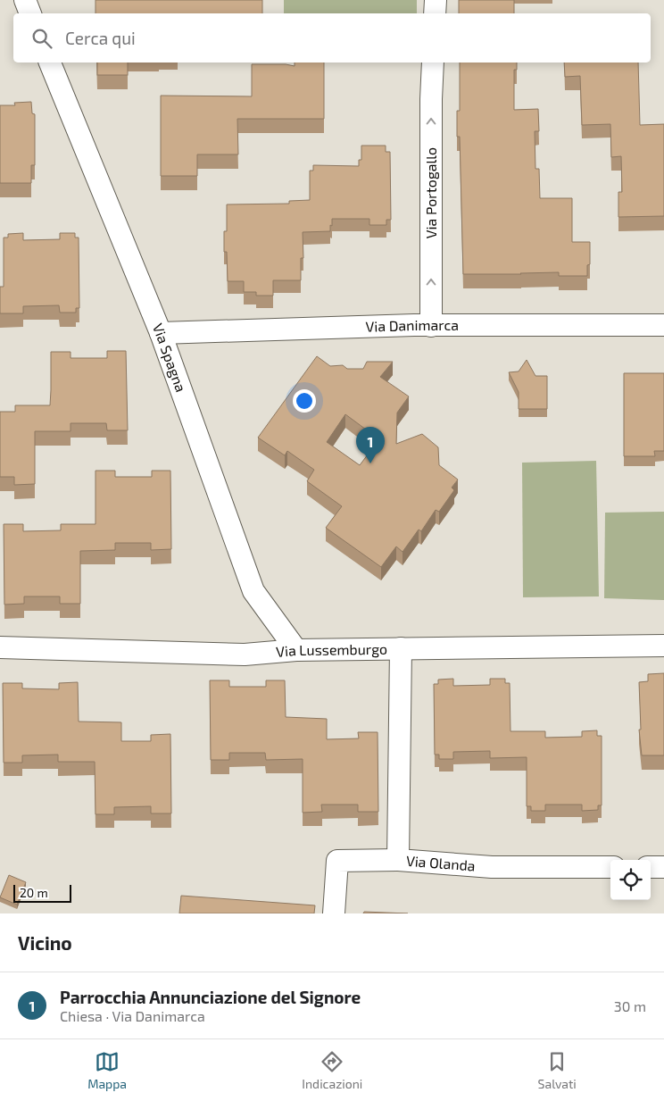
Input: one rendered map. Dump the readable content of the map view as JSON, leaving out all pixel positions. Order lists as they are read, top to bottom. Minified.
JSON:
{"streets":{"street":["Via Portogallo","Via Danimarca","Via Spagna","Via Lussemburgo","Via Olanda"]},"crossings":[["Via Portogallo","Via Danimarca"],["Via Danimarca","Via Spagna"],["Via Spagna","Via Lussemburgo"],["Via Lussemburgo","Via Olanda"]],"one_way":["Via Portogallo"],"scale_bar":"20 m","page":{"search":"Cerca qui","pins":"1","scale":"20 m","heading":"Vicino","list":[{"mark":"1","name":"Parrocchia Annunciazione del Signore","note":"Chiesa · Via Danimarca","value":"30 m"}],"nav":["Mappa","Indicazioni","Salvati"]}}
